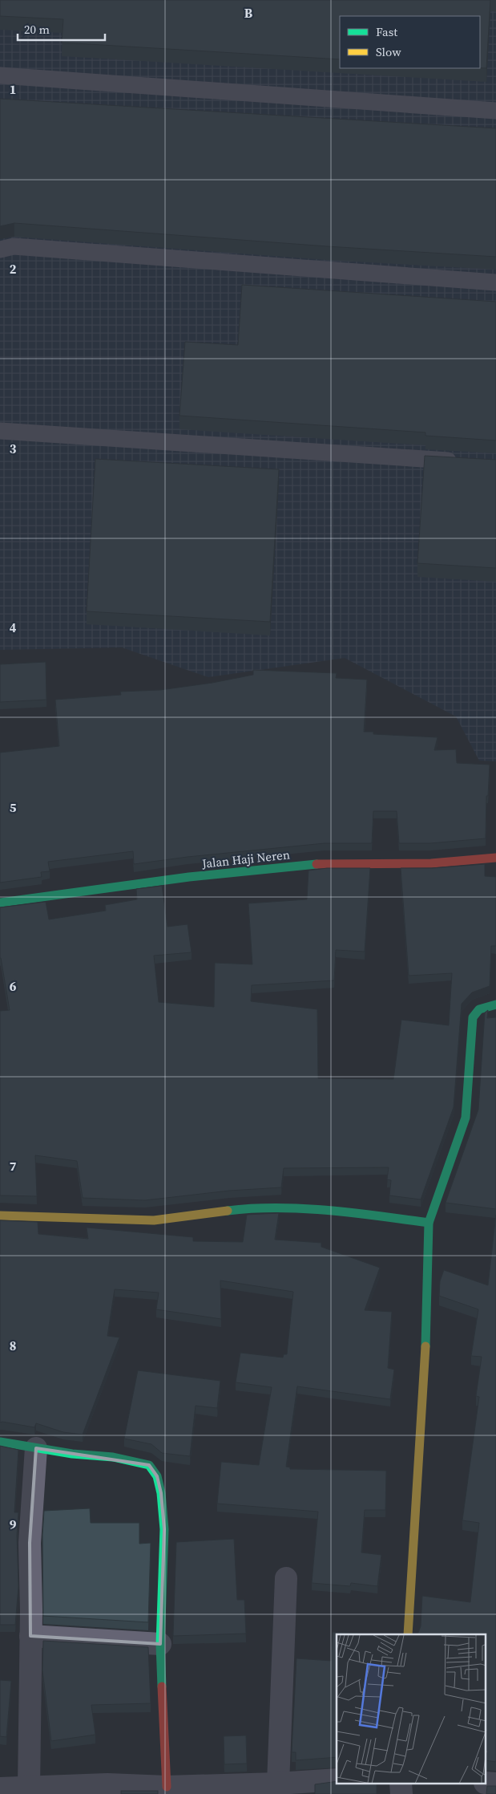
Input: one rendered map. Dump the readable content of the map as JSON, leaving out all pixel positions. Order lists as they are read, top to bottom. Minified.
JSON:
{"streets":{"street":["Jalan Haji Neren"]},"legend":["Fast","Slow"],"scale_bar":"20 m","grid":{"columns":["B"],"rows":["1","2","3","4","5","6","7","8","9"]}}
